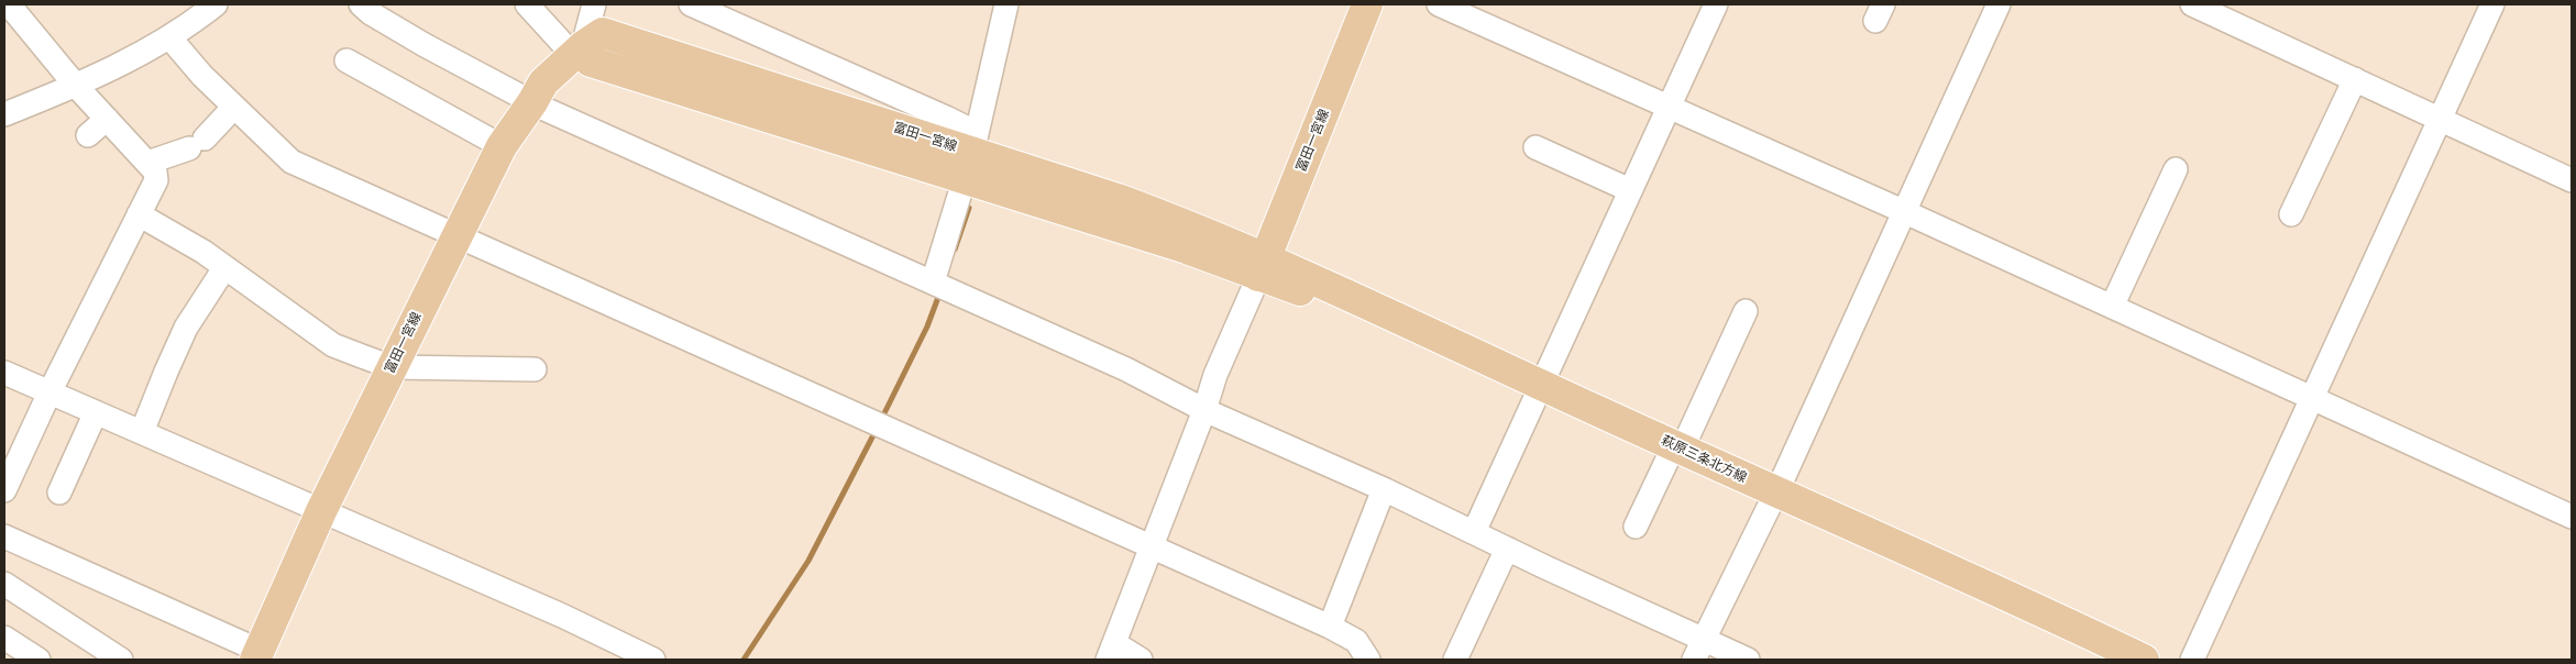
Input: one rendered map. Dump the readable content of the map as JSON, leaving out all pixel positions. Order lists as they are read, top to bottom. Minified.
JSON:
{"streets":{"main road":["富田一宮線","冨田一宮線","萩原三条北方線"]},"crossings":[["富田一宮線","冨田一宮線"],["富田一宮線","萩原三条北方線"],["冨田一宮線","萩原三条北方線"]]}
